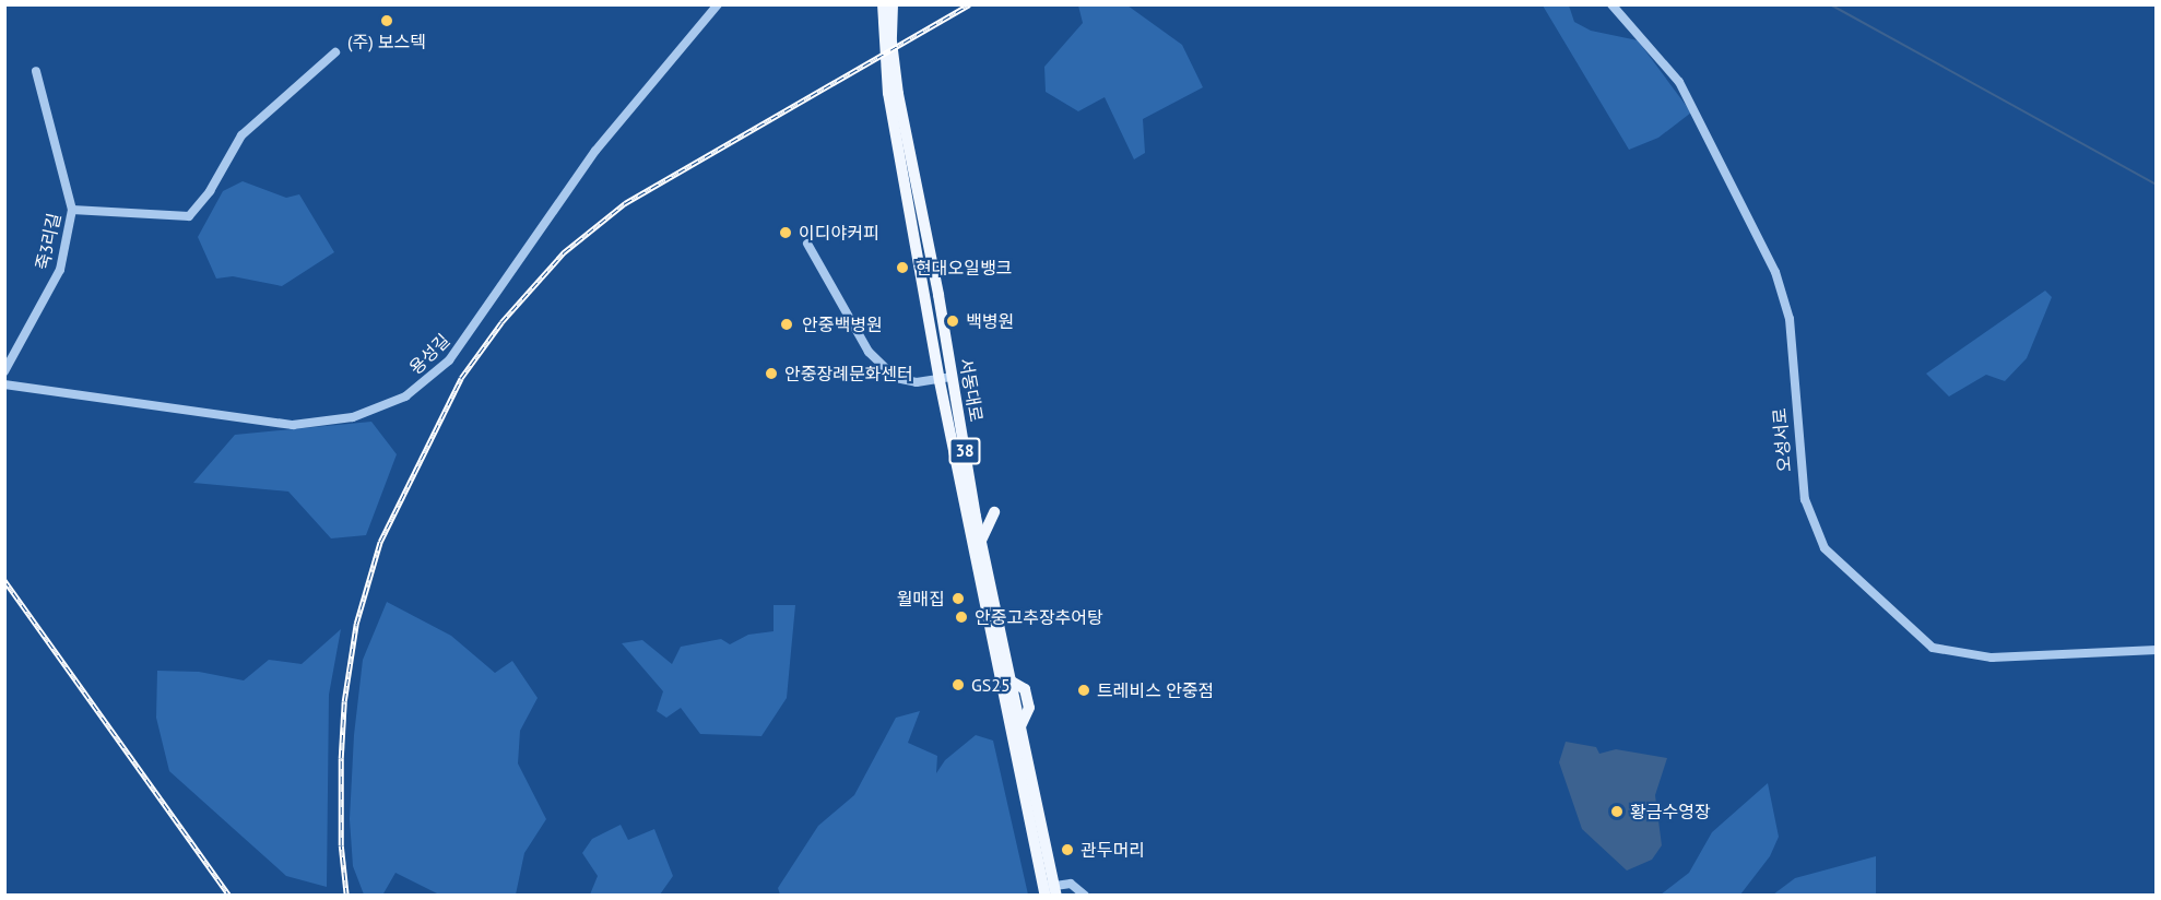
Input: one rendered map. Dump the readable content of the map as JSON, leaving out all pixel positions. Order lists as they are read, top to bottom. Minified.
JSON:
{"streets":{"main road":["서동대로","38"],"street":["죽3리길","용성길","오성서로"]},"places":["(주) 보스텍","이디야커피","현대오일뱅크","백병원","안중백병원","안중장례문화센터","월매집","안중고추장추어탕","GS25","트레비스 안중점","황금수영장","관두머리"]}
